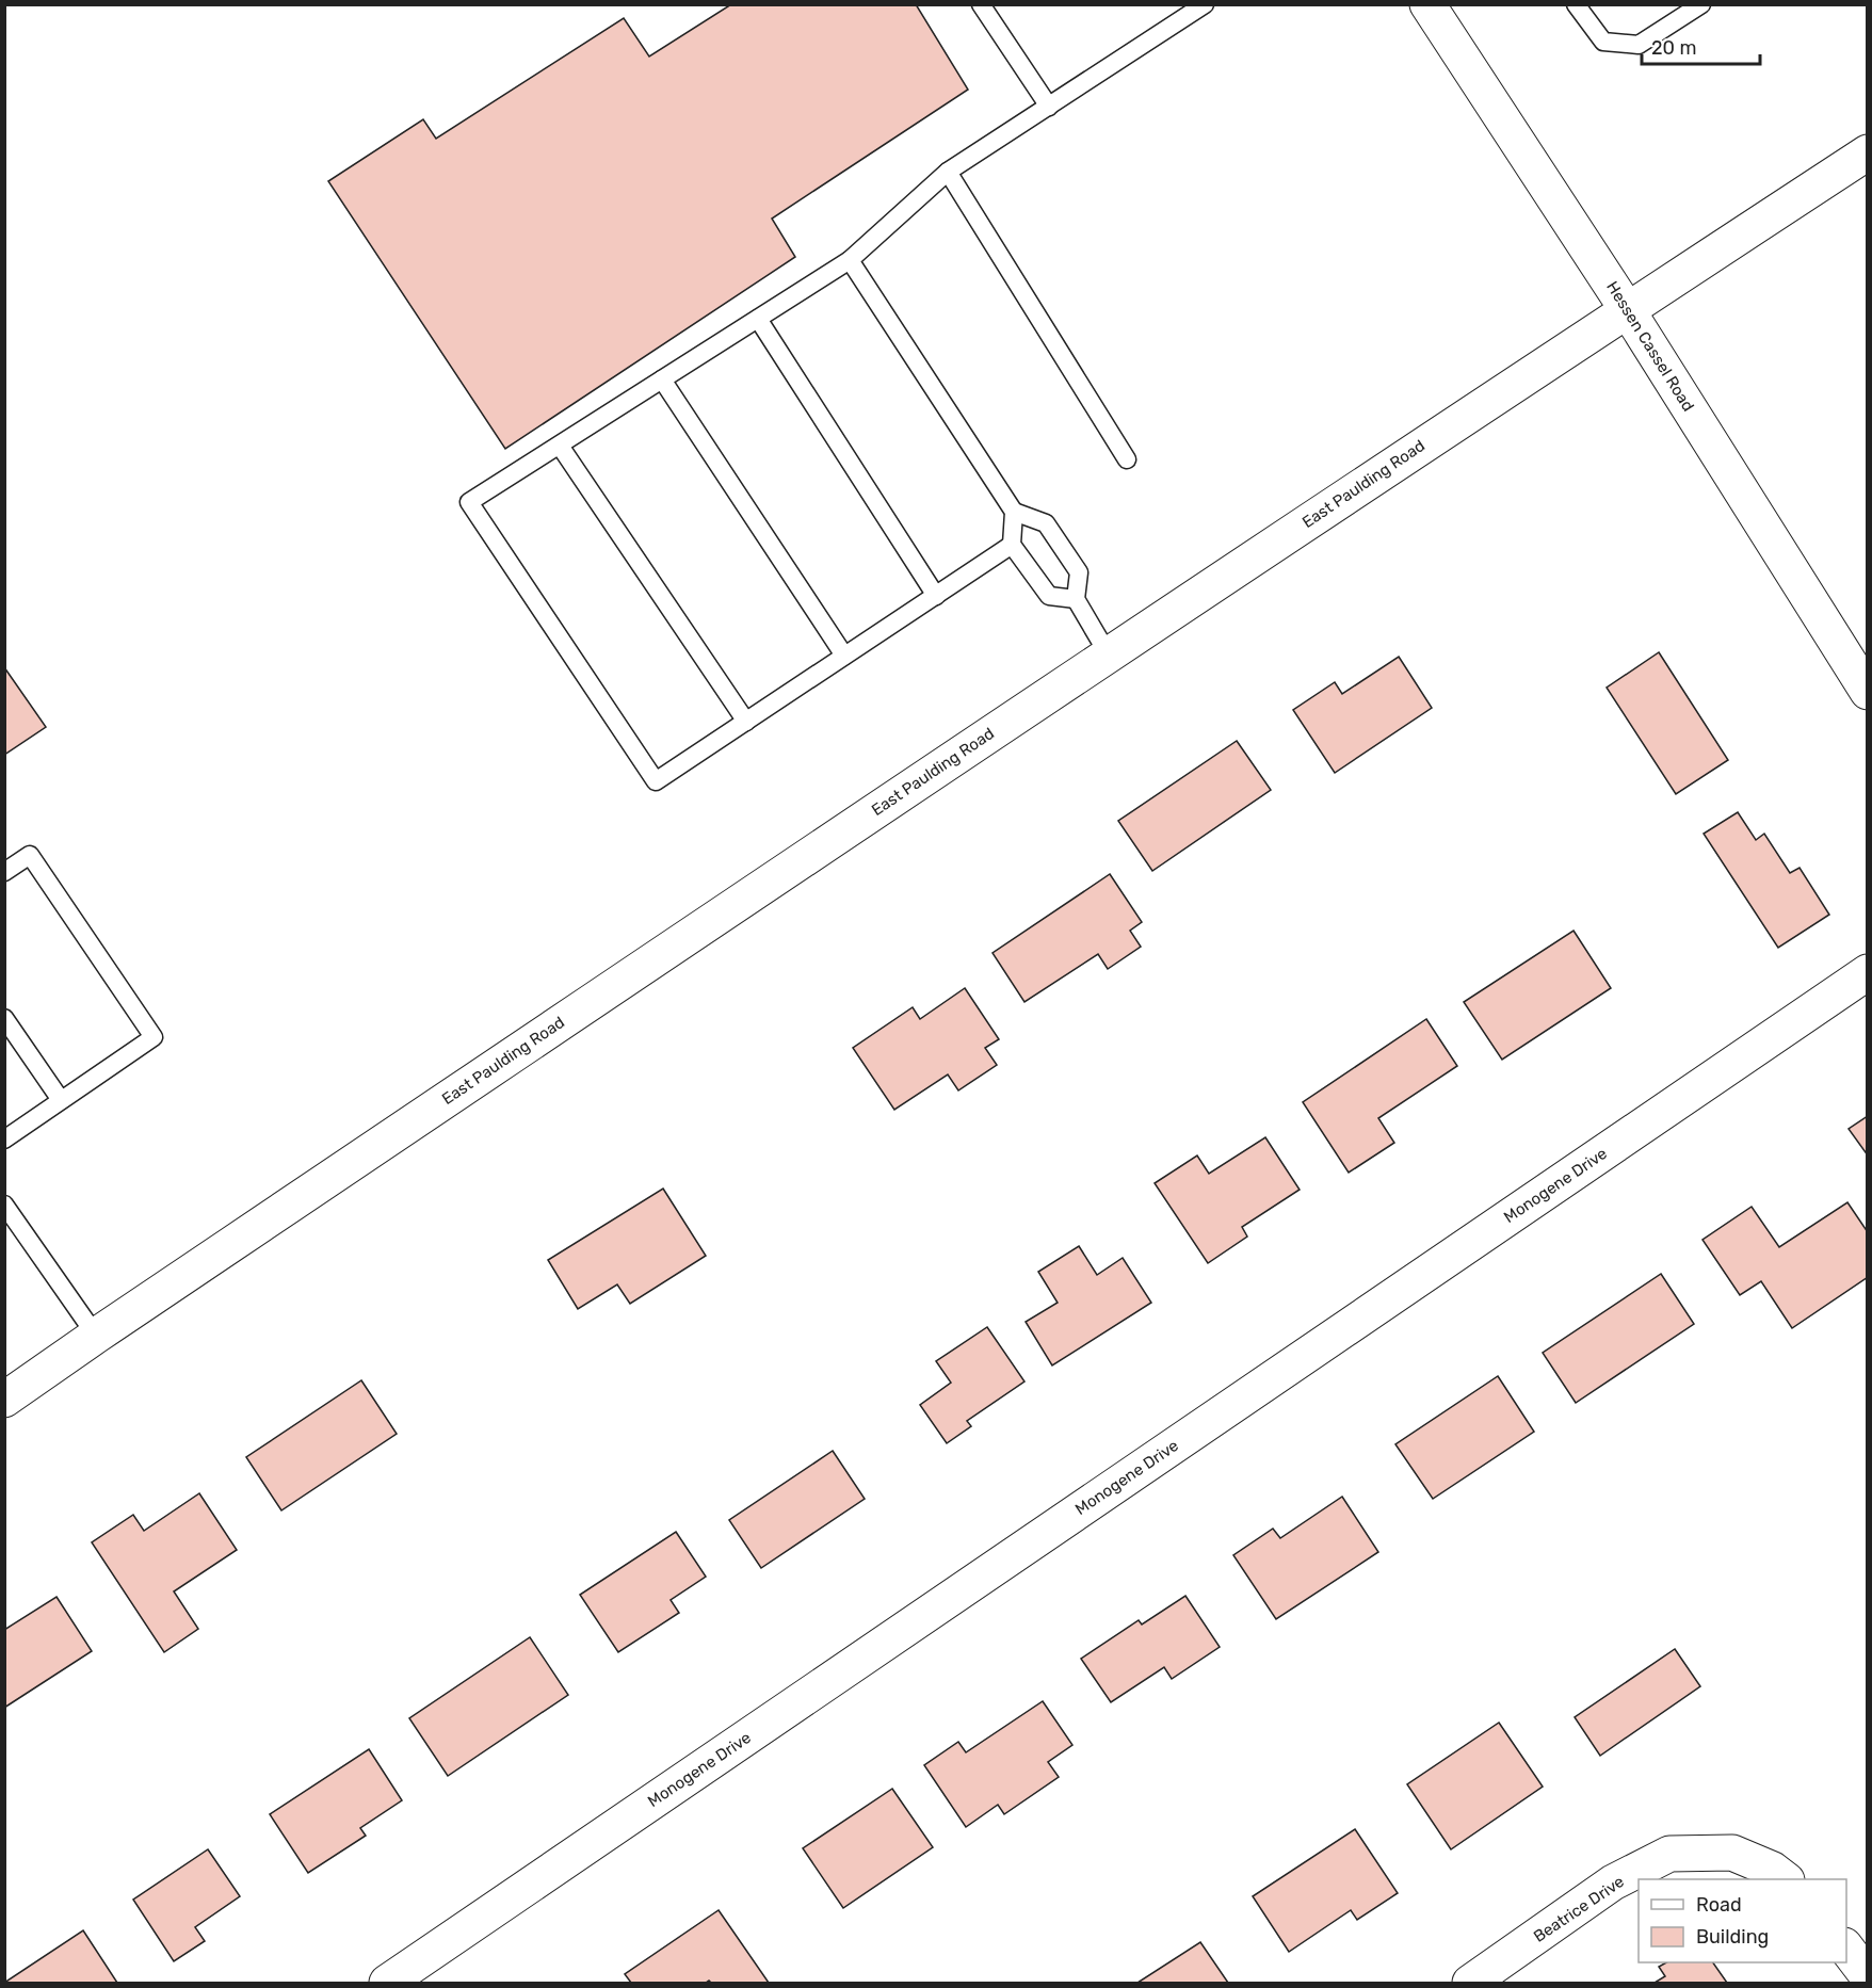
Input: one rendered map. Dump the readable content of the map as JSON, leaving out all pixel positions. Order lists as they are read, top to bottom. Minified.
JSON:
{"streets":{"main road":["Hessen Cassel Road","East Paulding Road","Monogene Drive","Beatrice Drive"]},"crossings":[["Hessen Cassel Road","East Paulding Road"]],"legend":["Road","Building"],"scale_bar":"20 m"}
